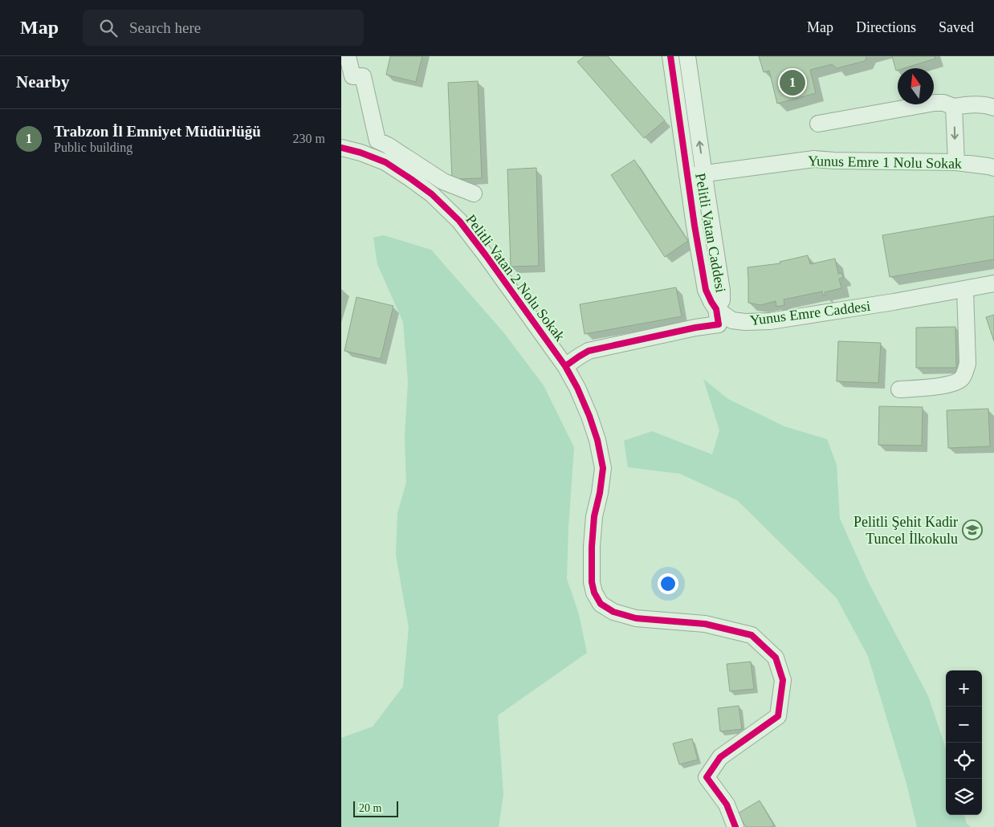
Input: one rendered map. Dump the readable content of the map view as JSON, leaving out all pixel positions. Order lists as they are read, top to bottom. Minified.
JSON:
{"streets":{"street":["Yunus Emre 1 Nolu Sokak","Pelitli Vatan Caddesi","Pelitli Vatan 2 Nolu Sokak","Yunus Emre Caddesi"]},"crossings":[["Yunus Emre 1 Nolu Sokak","Pelitli Vatan Caddesi"],["Pelitli Vatan Caddesi","Pelitli Vatan 2 Nolu Sokak"],["Pelitli Vatan Caddesi","Yunus Emre Caddesi"]],"places":{"school or university":["Pelitli Şehit Kadir Tuncel İlkokulu"]},"scale_bar":"20 m","north":"top","page":{"header":"Map","search":"Search here","nav":["Map","Directions","Saved"],"heading":"Nearby","pins":"1","list":[{"mark":"1","name":"Trabzon İl Emniyet Müdürlüğü","note":"Public building","value":"230 m"}],"map_buttons":["+","−"],"scale":"20 m"}}
